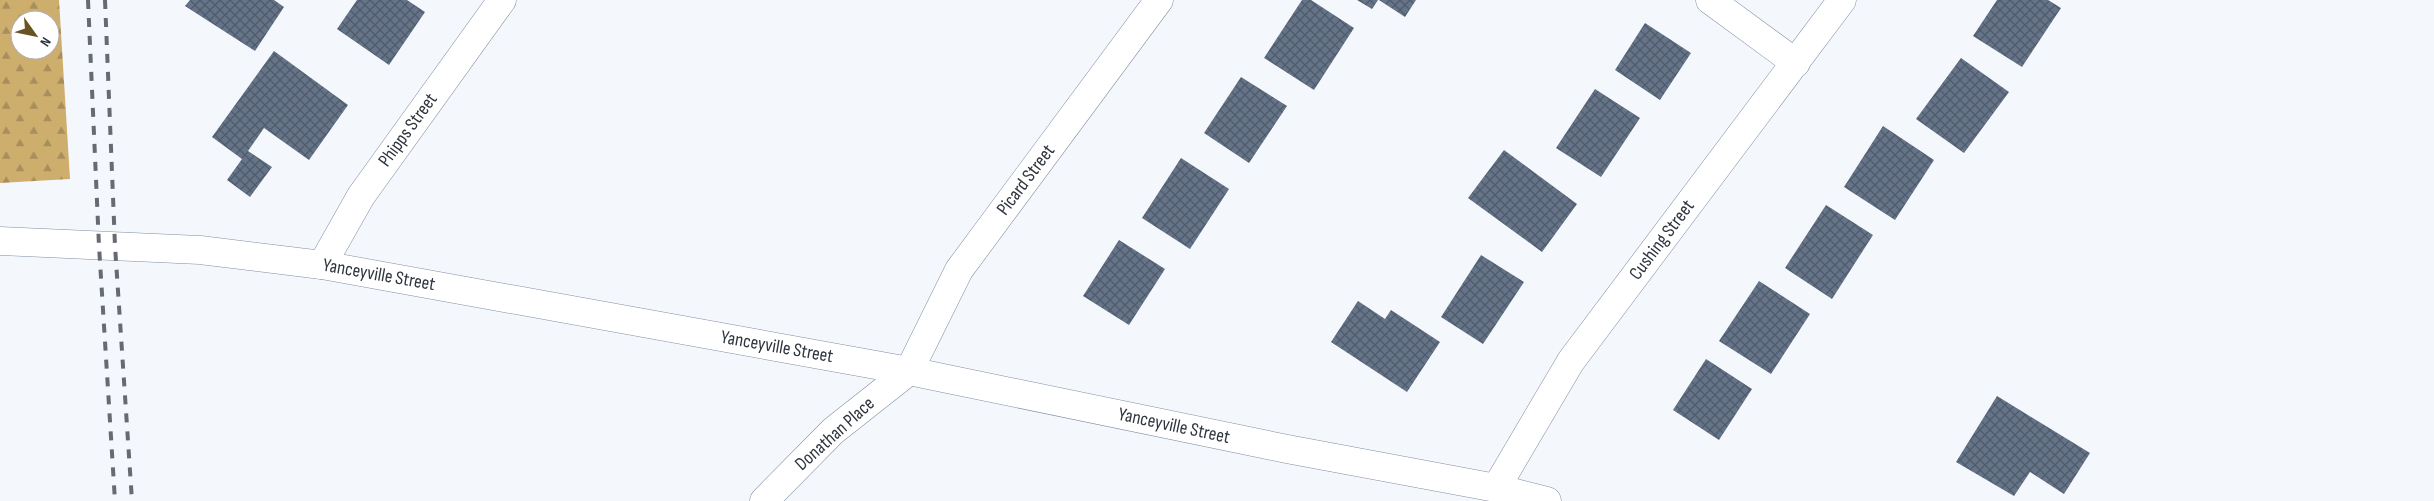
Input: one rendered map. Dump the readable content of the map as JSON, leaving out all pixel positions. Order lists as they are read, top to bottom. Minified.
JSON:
{"streets":{"street":["Phipps Street","Picard Street","Cushing Street","Yanceyville Street","Donathan Place"]},"crossings":[["Phipps Street","Yanceyville Street"],["Picard Street","Yanceyville Street"],["Picard Street","Donathan Place"],["Cushing Street","Yanceyville Street"],["Yanceyville Street","Donathan Place"]],"north":"bottom right"}
